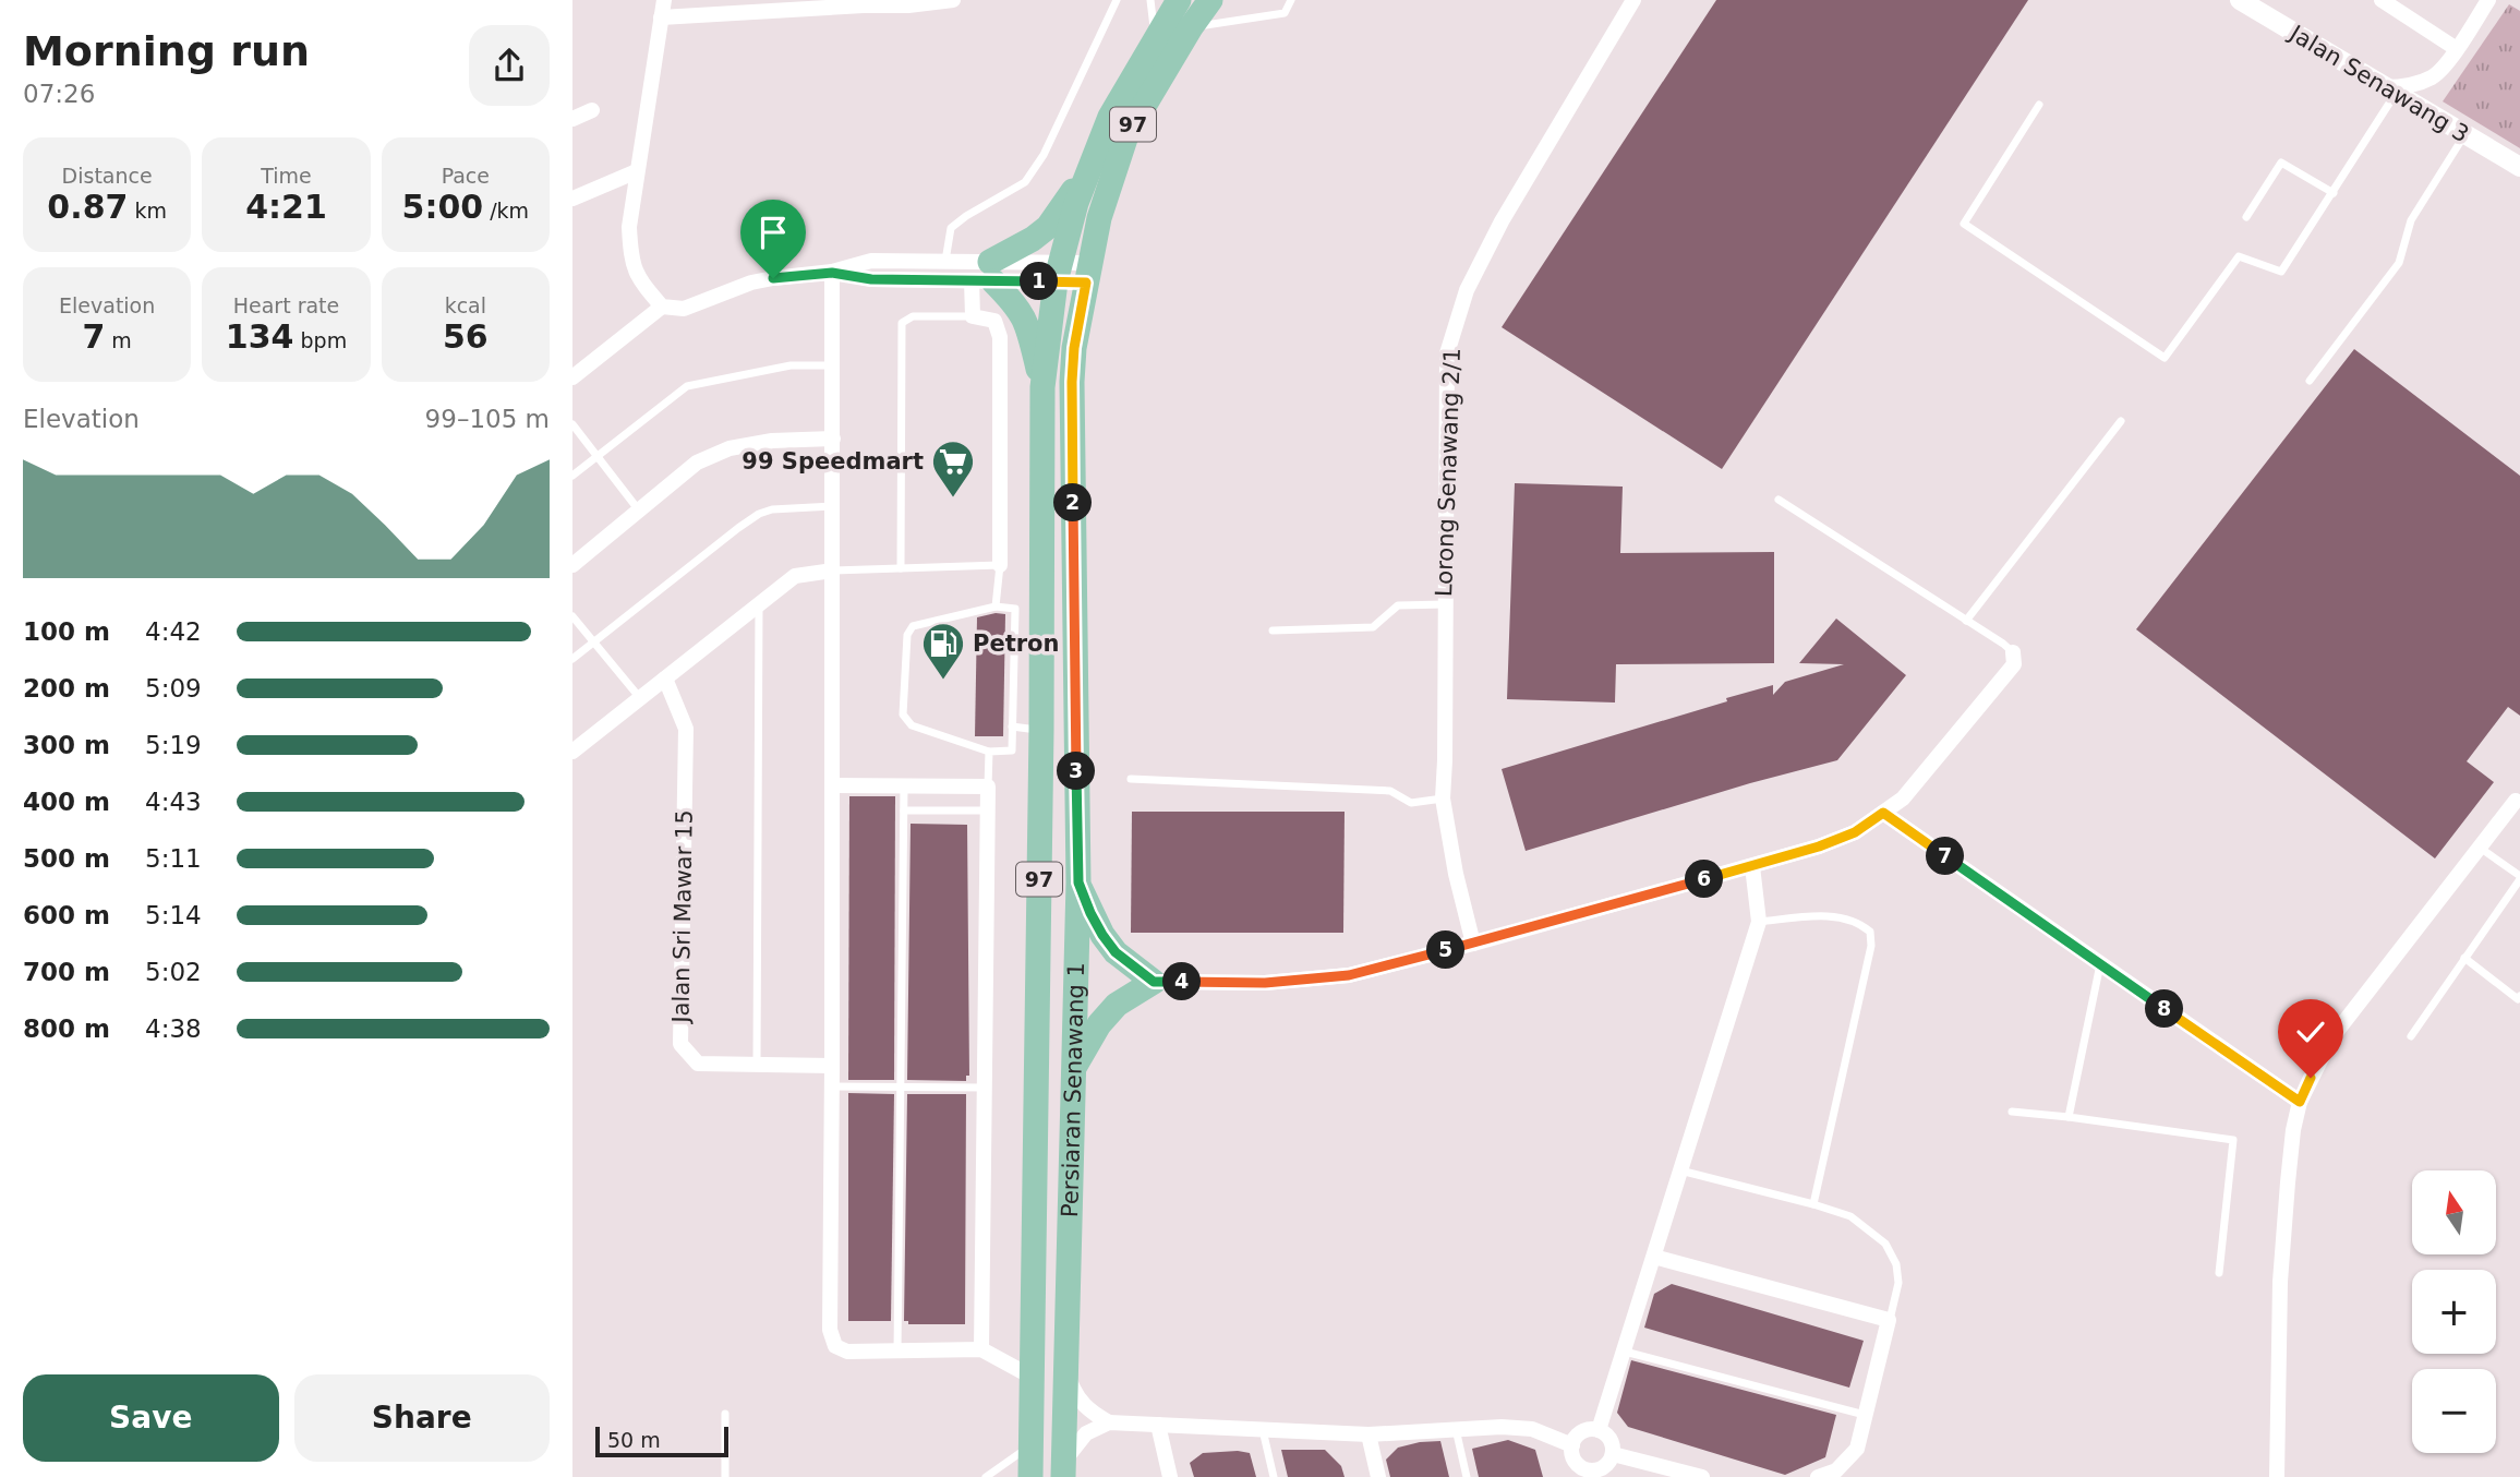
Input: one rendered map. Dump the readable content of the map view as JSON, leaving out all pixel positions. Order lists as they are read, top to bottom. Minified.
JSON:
{"streets":{"main road":["97","Persiaran Senawang 1"],"street":["Jalan Senawang 3","Lorong Senawang 2/1","Jalan Sri Mawar 15"]},"places":{"supermarket":["99 Speedmart"],"fuel station":["Petron"]},"scale_bar":"50 m","north":"top","page":{"heading":["Morning run","07:26"],"stats":[["Distance","0.87 km"],["Time","4:21"],["Pace","5:00 /km"],["Elevation","7 m"],["Heart rate","134 bpm"],["kcal","56"]],"pins":["1","2","3","7","6","5","4","8"],"chart":["Elevation","99–105 m"],"list":[{"name":"100 m","note":"4:42"},{"name":"200 m","note":"5:09"},{"name":"300 m","note":"5:19"},{"name":"400 m","note":"4:43"},{"name":"500 m","note":"5:11"},{"name":"600 m","note":"5:14"},{"name":"700 m","note":"5:02"},{"name":"800 m","note":"4:38"}],"map_buttons":["+","−"],"buttons":["Save","Share"],"scale":"50 m"}}
